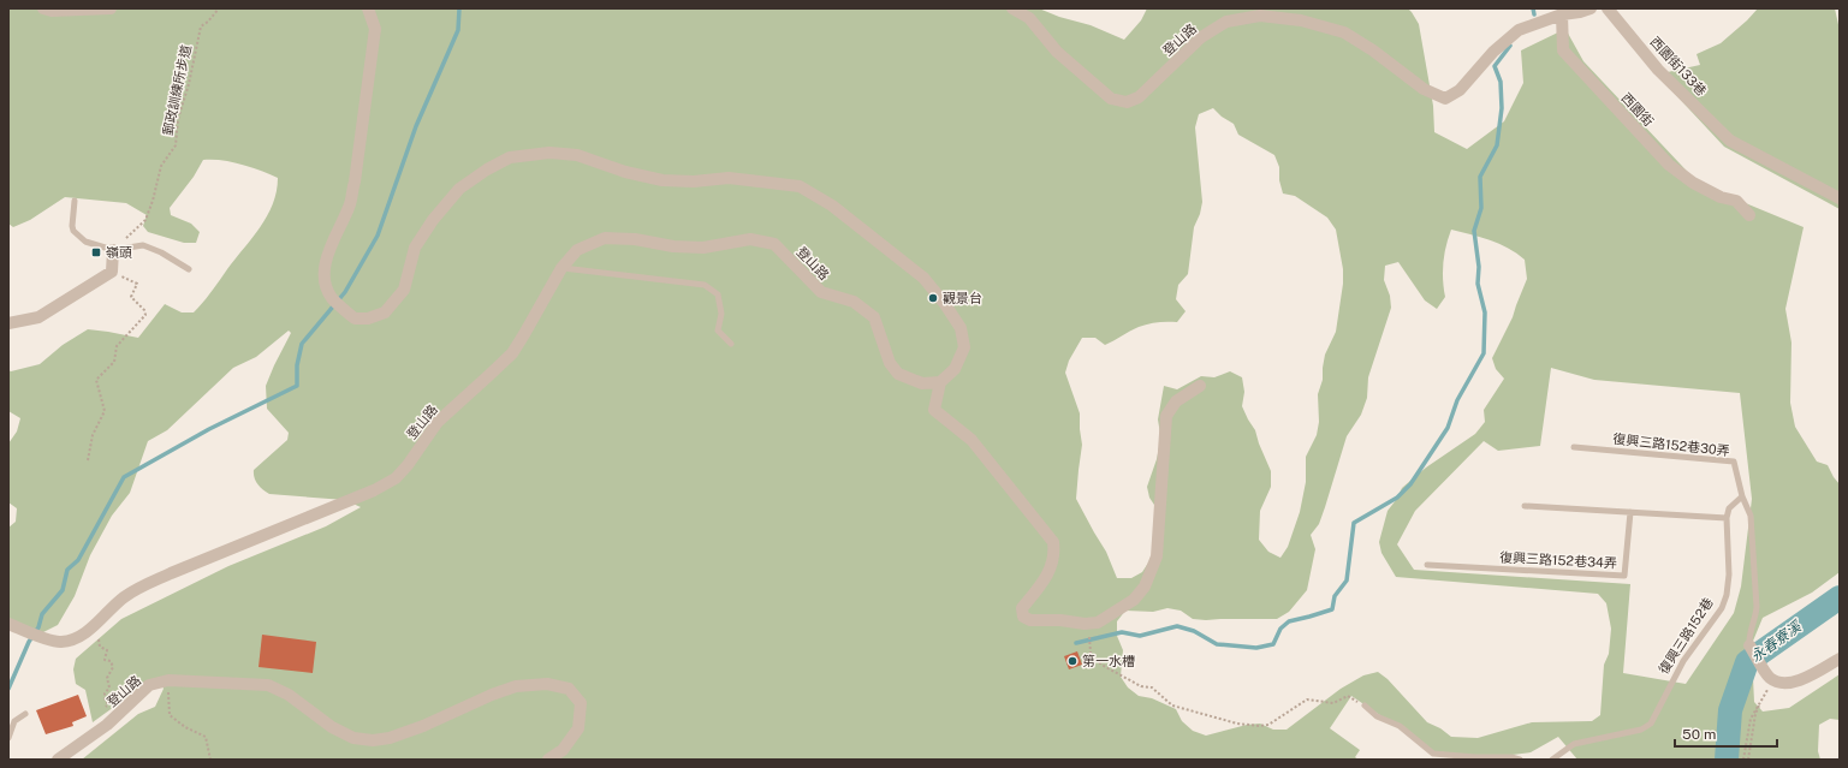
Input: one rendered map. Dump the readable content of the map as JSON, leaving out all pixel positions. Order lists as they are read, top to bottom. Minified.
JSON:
{"streets":{"street":["登山路","西園街133巷","西園街"],"lane":["復興三路152巷30弄","復興三路152巷34弄","復興三路152巷"],"path":["郵政訓練所步道"]},"crossings":[["登山路","西園街"]],"water":["永春寮溪"],"places":{"transit":["嶺頭"],"other":["觀景台","第一水槽"]},"scale_bar":"50 m"}
